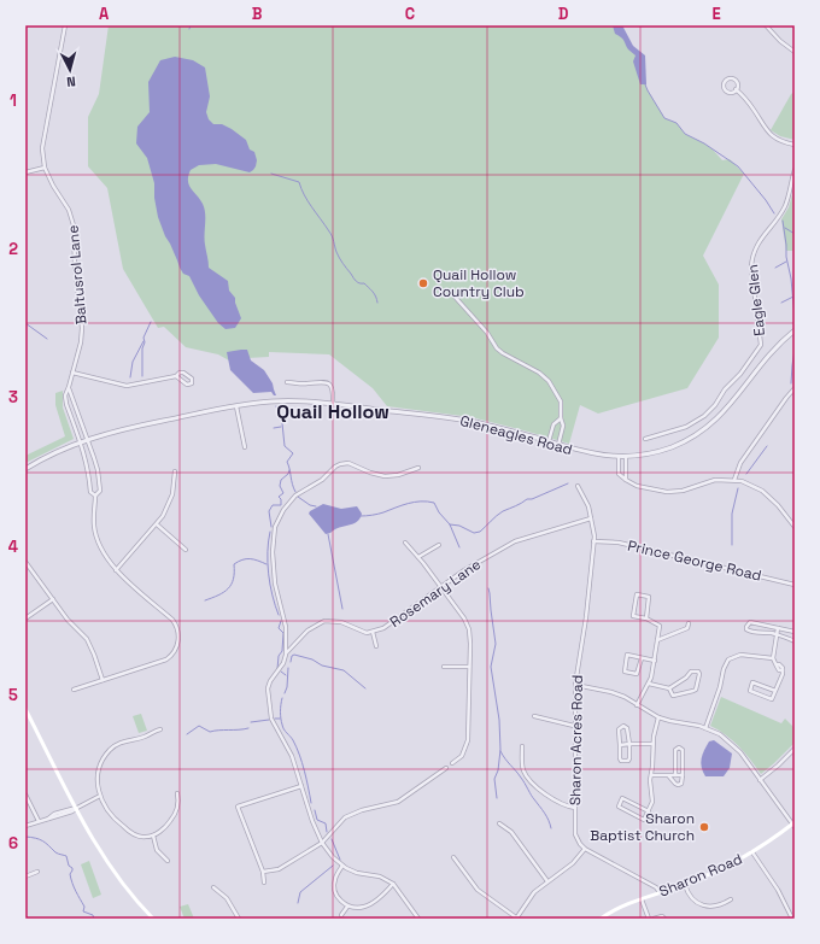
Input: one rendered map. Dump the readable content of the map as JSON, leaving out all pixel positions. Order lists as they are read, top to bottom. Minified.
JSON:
{"streets":{"main road":["Sharon Road"],"street":["Baltusrol Lane","Eagle Glen","Gleneagles Road","Prince George Road","Rosemary Lane","Sharon Acres Road"]},"crossings":[["Baltusrol Lane","Gleneagles Road"],["Prince George Road","Sharon Acres Road"],["Rosemary Lane","Sharon Acres Road"]],"districts":["Quail Hollow"],"places":["Quail Hollow Country Club","Sharon Baptist Church"],"north":"bottom","grid":{"columns":["A","B","C","D","E"],"rows":["1","2","3","4","5","6"]}}
